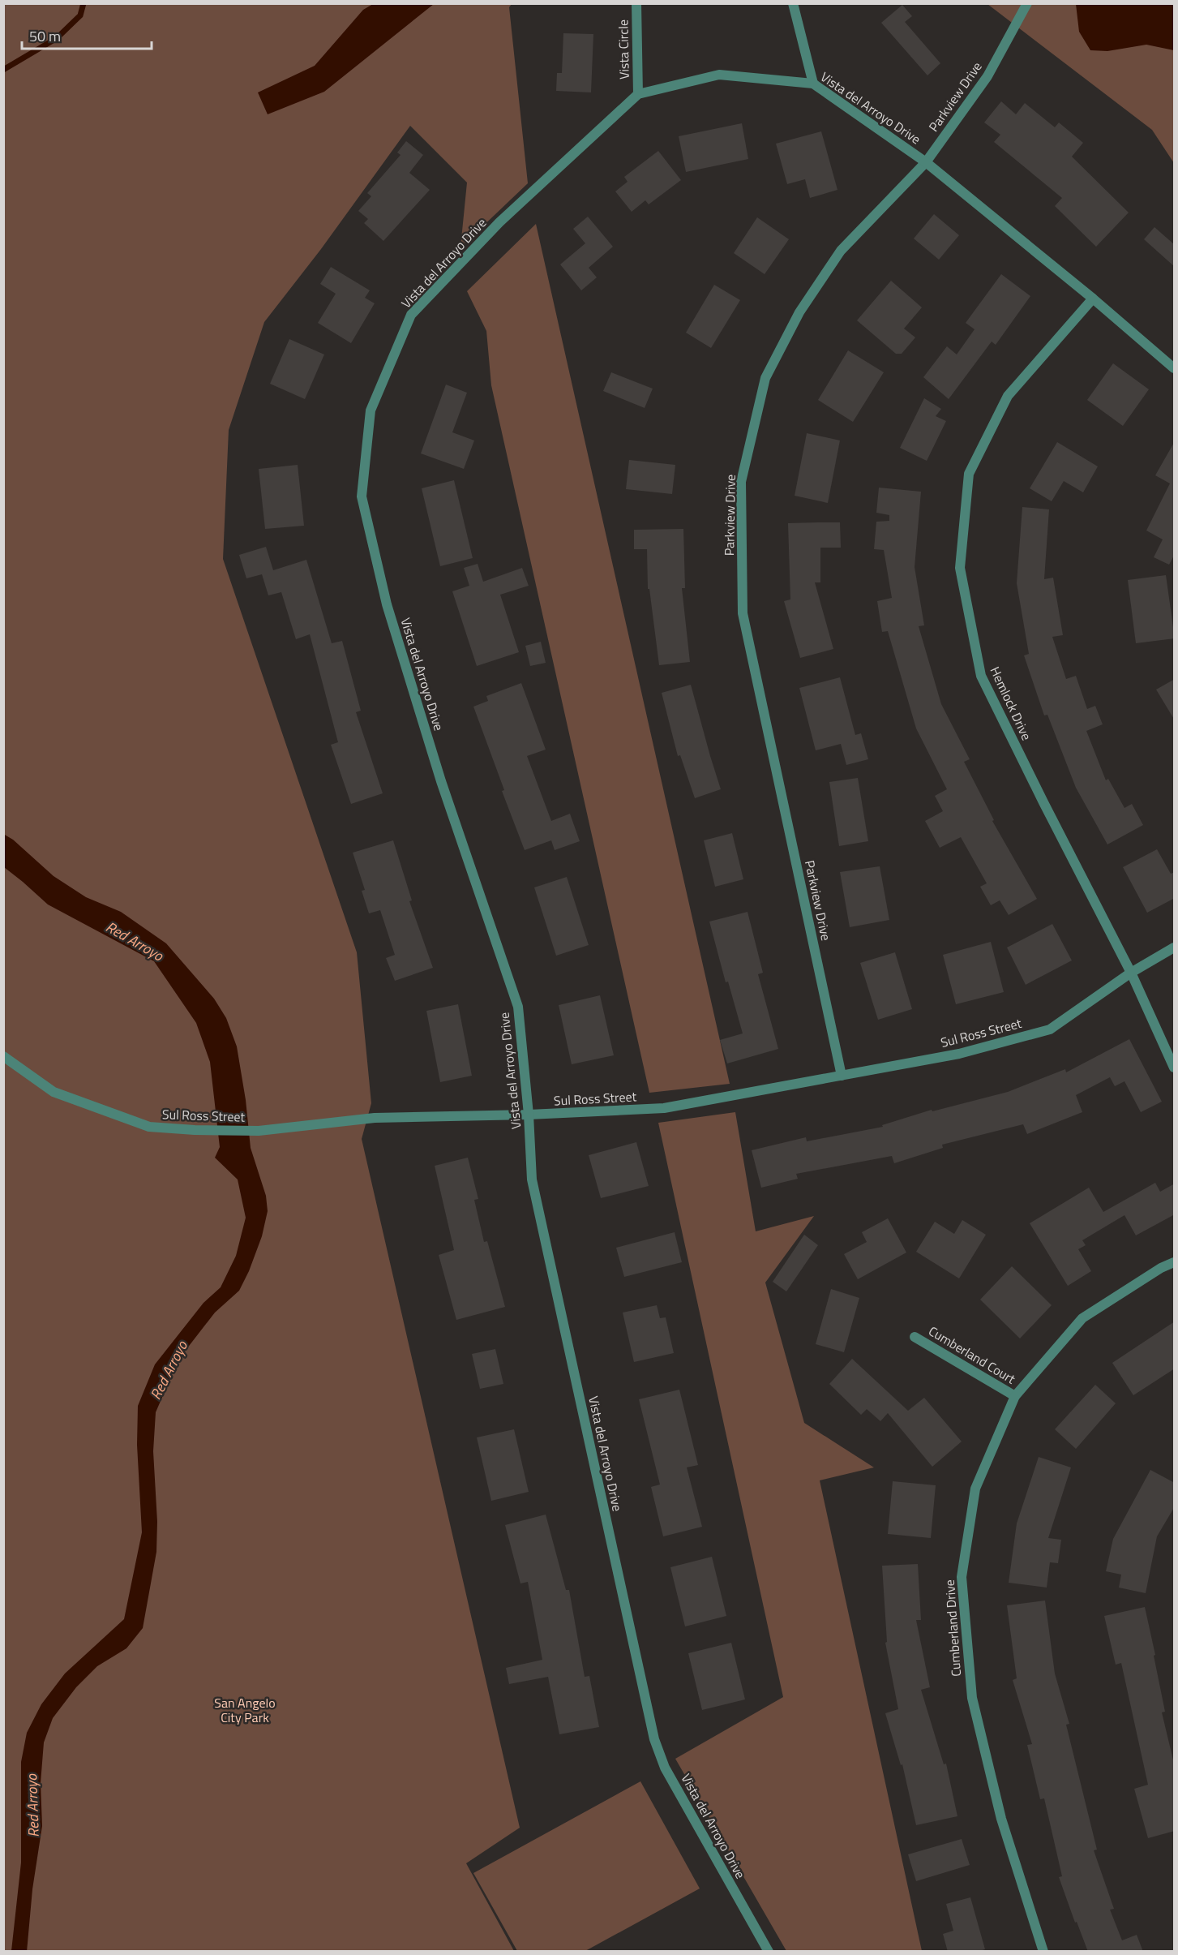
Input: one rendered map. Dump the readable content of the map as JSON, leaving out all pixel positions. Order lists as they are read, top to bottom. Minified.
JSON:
{"streets":{"street":["Vista Circle","Parkview Drive","Vista del Arroyo Drive","Hemlock Drive","Sul Ross Street","Cumberland Court","Cumberland Drive"]},"crossings":[["Vista Circle","Vista del Arroyo Drive"],["Parkview Drive","Vista del Arroyo Drive"],["Parkview Drive","Sul Ross Street"],["Vista del Arroyo Drive","Hemlock Drive"],["Vista del Arroyo Drive","Sul Ross Street"],["Hemlock Drive","Sul Ross Street"],["Cumberland Court","Cumberland Drive"]],"water":["Red Arroyo"],"parks":["San Angelo City Park"],"scale_bar":"50 m"}
